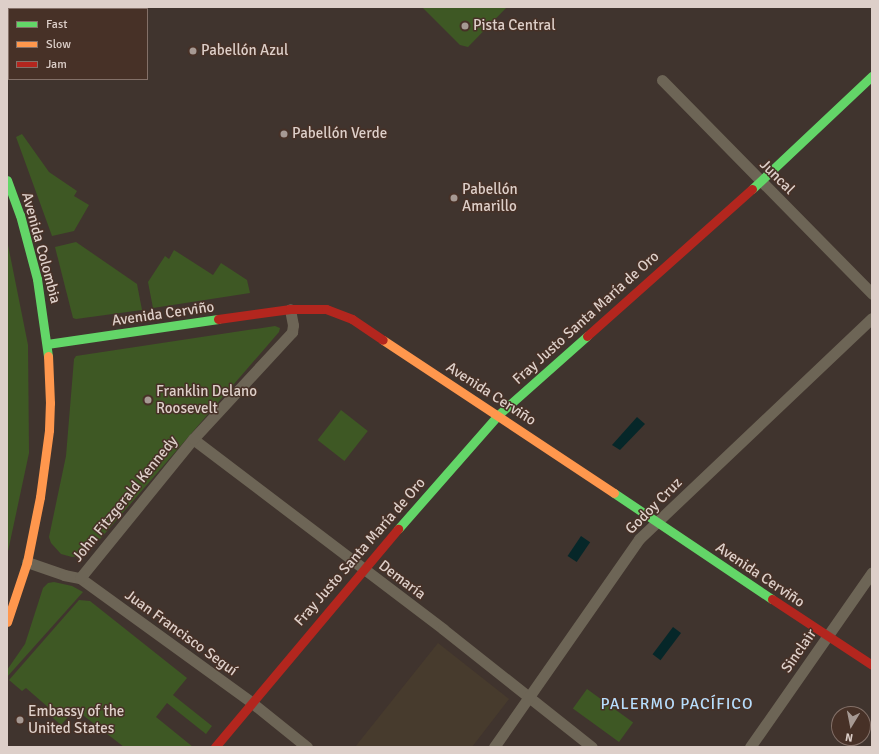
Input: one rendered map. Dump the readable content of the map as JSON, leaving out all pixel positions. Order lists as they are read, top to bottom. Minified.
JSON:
{"streets":{"main road":["Avenida Colombia","Avenida Cerviño","Fray Justo Santa María de Oro"],"street":["Juncal","John Fitzgerald Kennedy","Godoy Cruz","Demaría","Juan Francisco Seguí","Sinclair"]},"crossings":[["Juncal","Fray Justo Santa María de Oro"],["Avenida Colombia","Avenida Cerviño"],["Avenida Colombia","Juan Francisco Seguí"],["Avenida Cerviño","Fray Justo Santa María de Oro"],["Avenida Cerviño","John Fitzgerald Kennedy"],["Avenida Cerviño","Godoy Cruz"],["Avenida Cerviño","Sinclair"],["Fray Justo Santa María de Oro","Demaría"],["Fray Justo Santa María de Oro","Juan Francisco Seguí"],["John Fitzgerald Kennedy","Demaría"],["John Fitzgerald Kennedy","Juan Francisco Seguí"],["Godoy Cruz","Demaría"]],"districts":["PALERMO PACÍFICO"],"places":["Pista Central","Pabellón Azul","Pabellón Verde","Pabellón Amarillo","Franklin Delano Roosevelt","Embassy of the United States"],"legend":["Fast","Slow","Jam"],"north":"bottom"}
